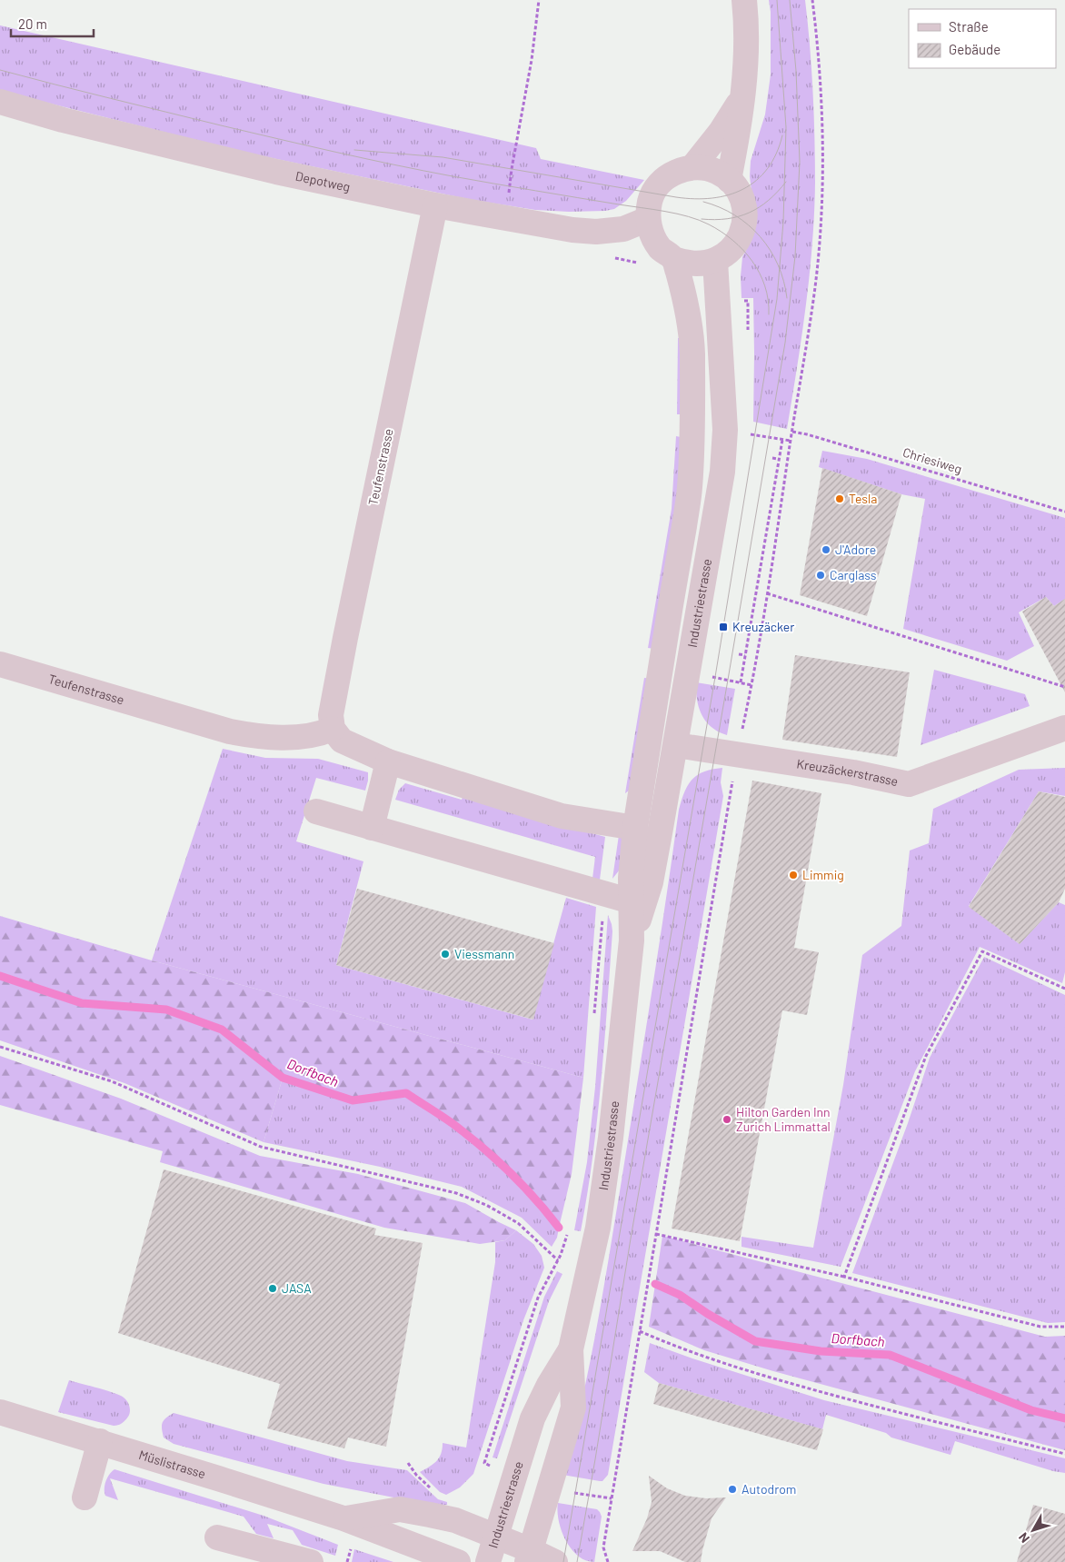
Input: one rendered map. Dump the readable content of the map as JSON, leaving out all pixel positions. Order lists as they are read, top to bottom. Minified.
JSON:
{"streets":{"street":["Depotweg","Teufenstrasse","Industriestrasse","Kreuzäckerstrasse","Müslistrasse"],"path":["Chriesiweg"]},"crossings":[["Depotweg","Teufenstrasse"],["Depotweg","Industriestrasse"],["Industriestrasse","Kreuzäckerstrasse"],["Industriestrasse","Müslistrasse"]],"water":["Dorfbach"],"places":{"other":["Tesla","J'Adore","Carglass","Limmig","Viessmann","Hilton Garden Inn Zurich Limmattal","JASA","Autodrom"],"transit":["Kreuzäcker"]},"legend":["Straße","Gebäude"],"scale_bar":"20 m","north":"bottom left"}
